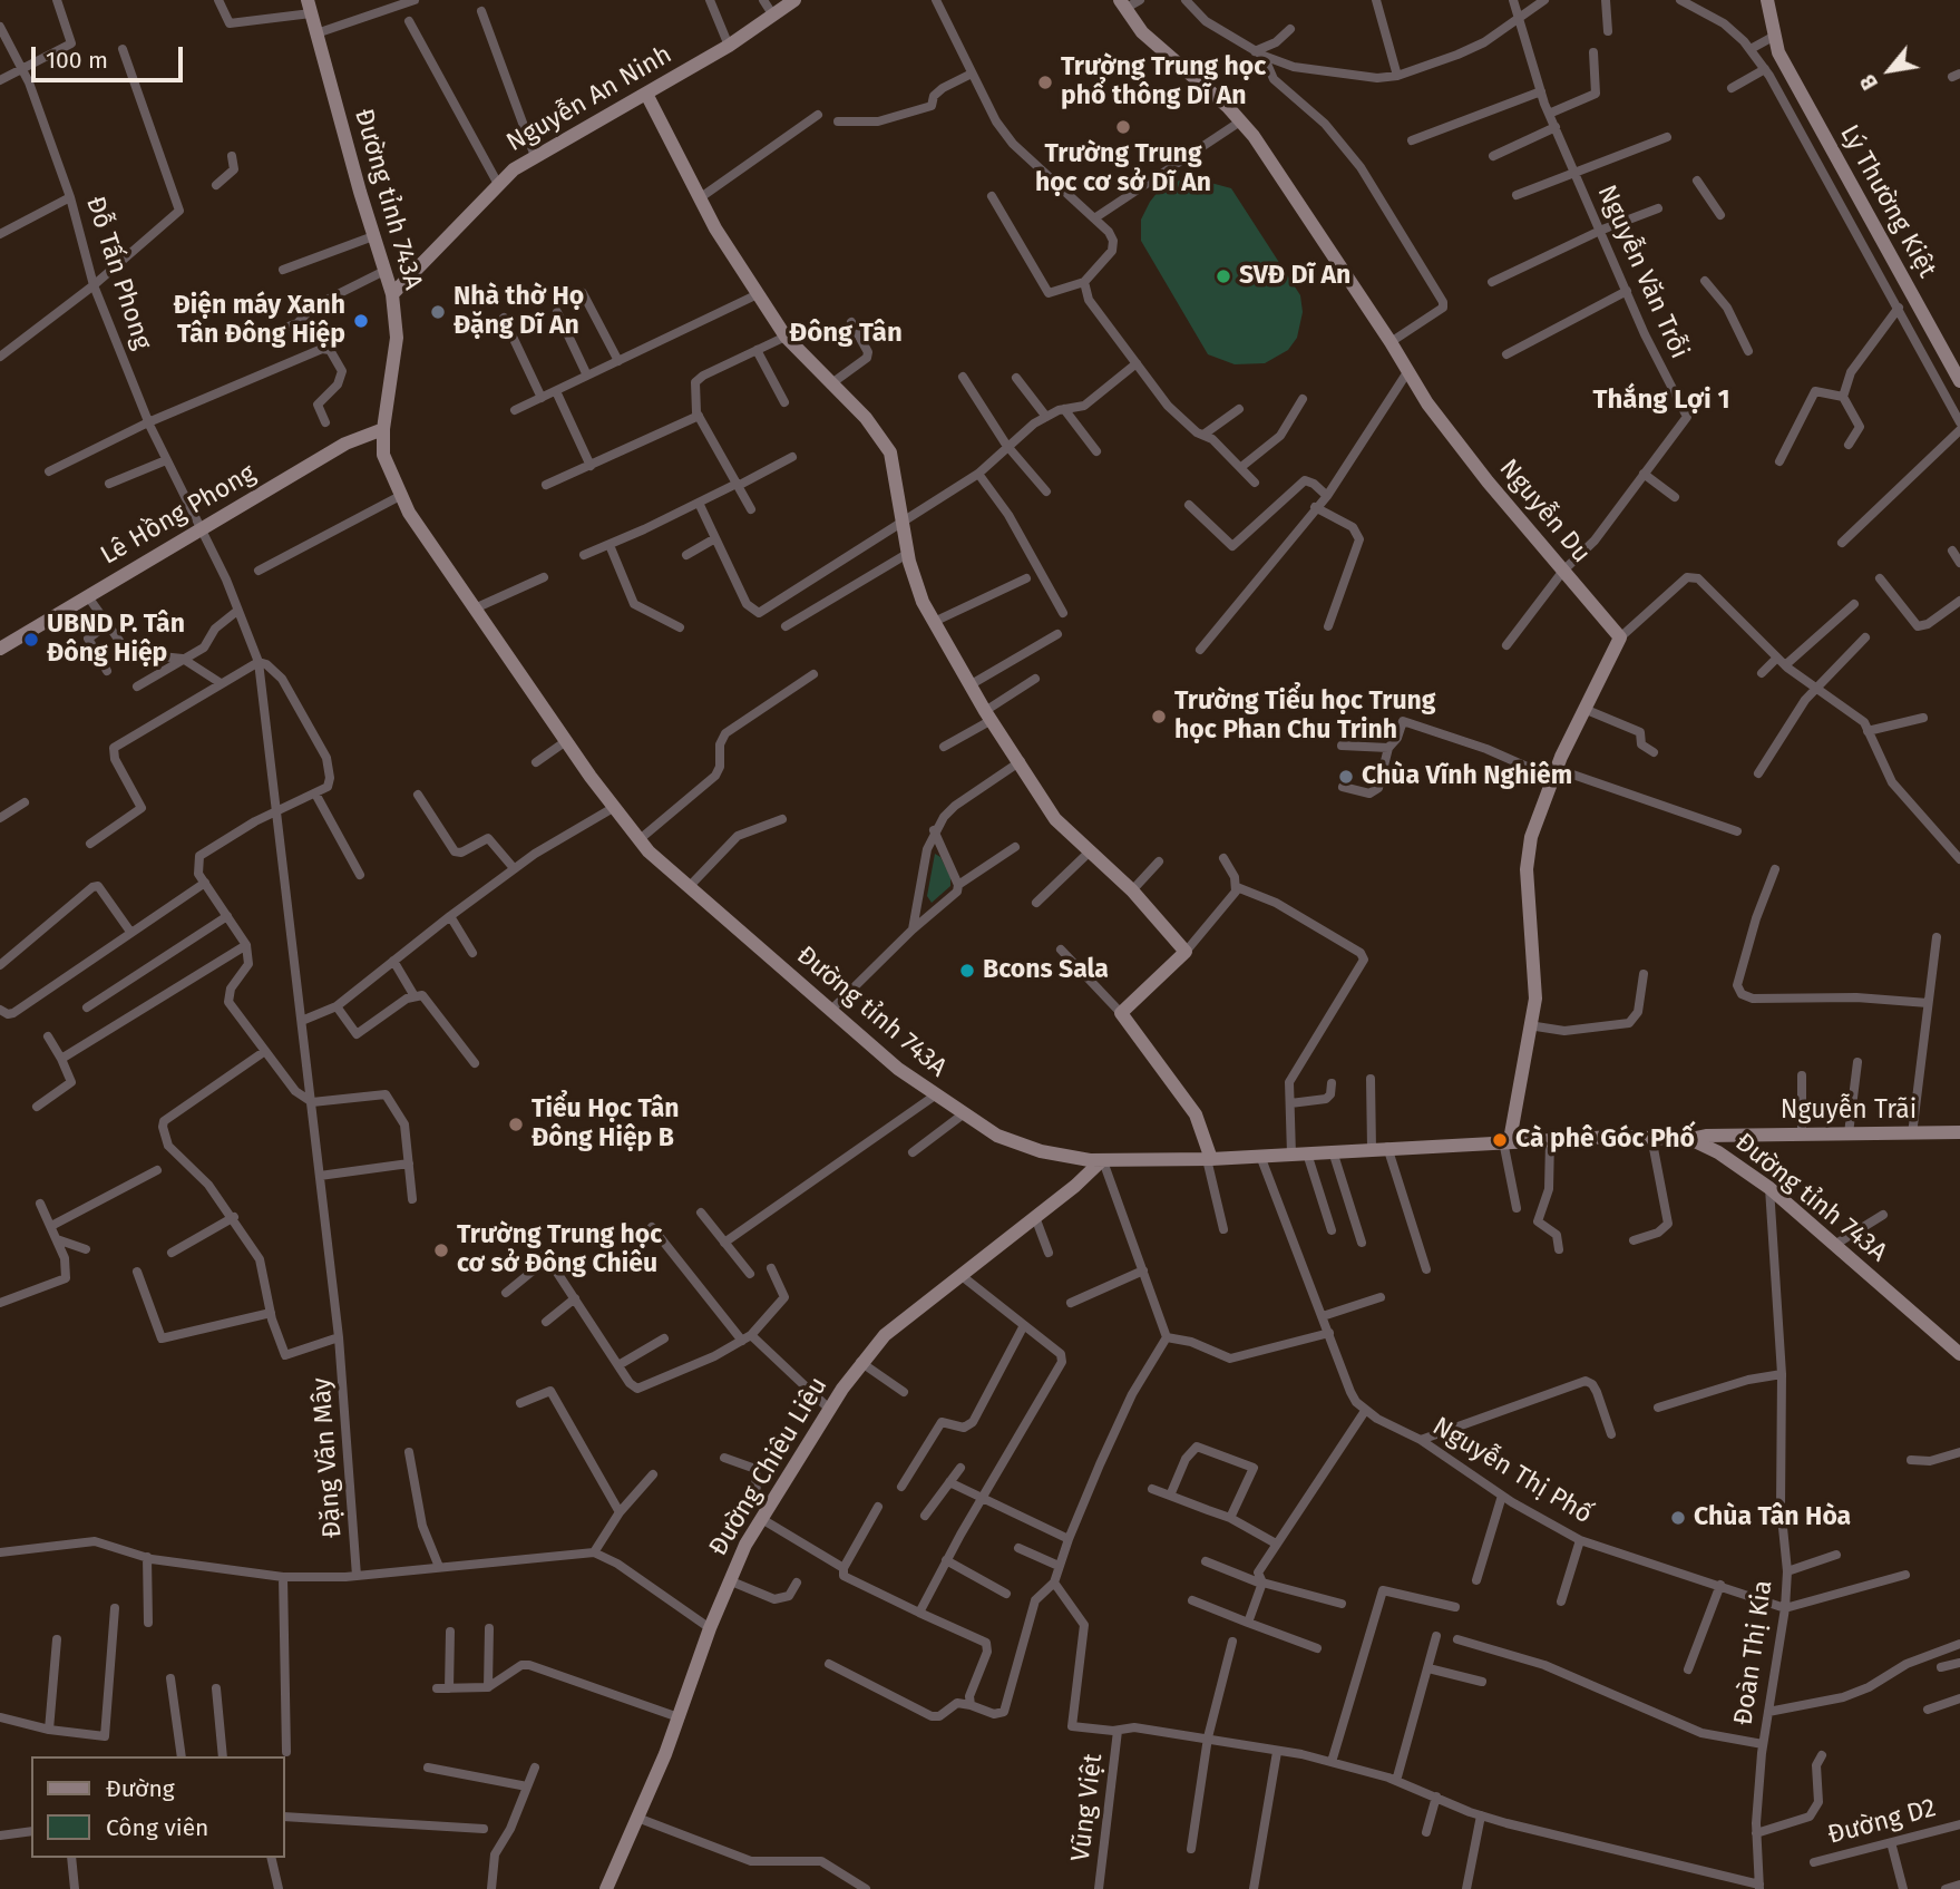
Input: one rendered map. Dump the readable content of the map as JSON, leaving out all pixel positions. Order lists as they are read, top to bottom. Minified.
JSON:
{"streets":{"main road":["Nguyễn An Ninh","Đường tỉnh 743A","Lý Thường Kiệt","Nguyễn Du","Lê Hồng Phong","Nguyễn Trãi","Đường Chiêu Liêu"],"street":["Nguyễn Văn Trỗi","Đỗ Tấn Phong","Đặng Văn Mây","Nguyễn Thị Phố","Đoàn Thị Kia","Vũng Việt","Đường D2"]},"crossings":[["Nguyễn An Ninh","Đường tỉnh 743A"],["Đường tỉnh 743A","Lê Hồng Phong"],["Đường tỉnh 743A","Nguyễn Trãi"],["Đường tỉnh 743A","Đường Chiêu Liêu"],["Đường tỉnh 743A","Đoàn Thị Kia"],["Nguyễn Văn Trỗi","Nguyễn Du"],["Đỗ Tấn Phong","Lê Hồng Phong"],["Nguyễn Thị Phố","Đoàn Thị Kia"]],"districts":["Đông Tân","Thắng Lợi 1"],"places":["Trường Trung học phổ thông Dĩ An","Trường Trung học cơ sở Dĩ An","SVĐ Dĩ An","Nhà thờ Họ Đặng Dĩ An","Điện máy Xanh Tân Đông Hiệp","UBND P. Tân Đông Hiệp","Trường Tiểu học Trung học Phan Chu Trinh","Chùa Vĩnh Nghiêm","Bcons Sala","Tiểu Học Tân Đông Hiệp B","Cà phê Góc Phố","Trường Trung học cơ sở Đông Chiêu","Chùa Tân Hòa"],"legend":["Đường","Công viên"],"scale_bar":"100 m","north":"bottom left"}
